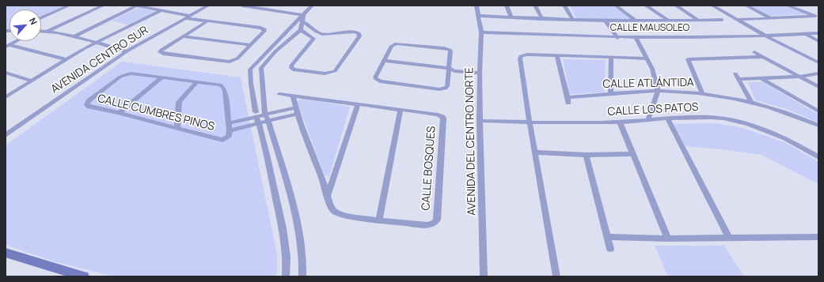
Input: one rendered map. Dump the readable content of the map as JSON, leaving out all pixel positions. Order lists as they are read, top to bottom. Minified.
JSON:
{"streets":{"street":["CALLE MAUSOLEO","AVENIDA CENTRO SUR","CALLE ATLÁNTIDA","CALLE LOS PATOS","CALLE CUMBRES PINOS","AVENIDA DEL CENTRO NORTE","CALLE BOSQUES"]},"crossings":[["CALLE MAUSOLEO","AVENIDA DEL CENTRO NORTE"],["CALLE LOS PATOS","AVENIDA DEL CENTRO NORTE"]],"north":"top right"}
